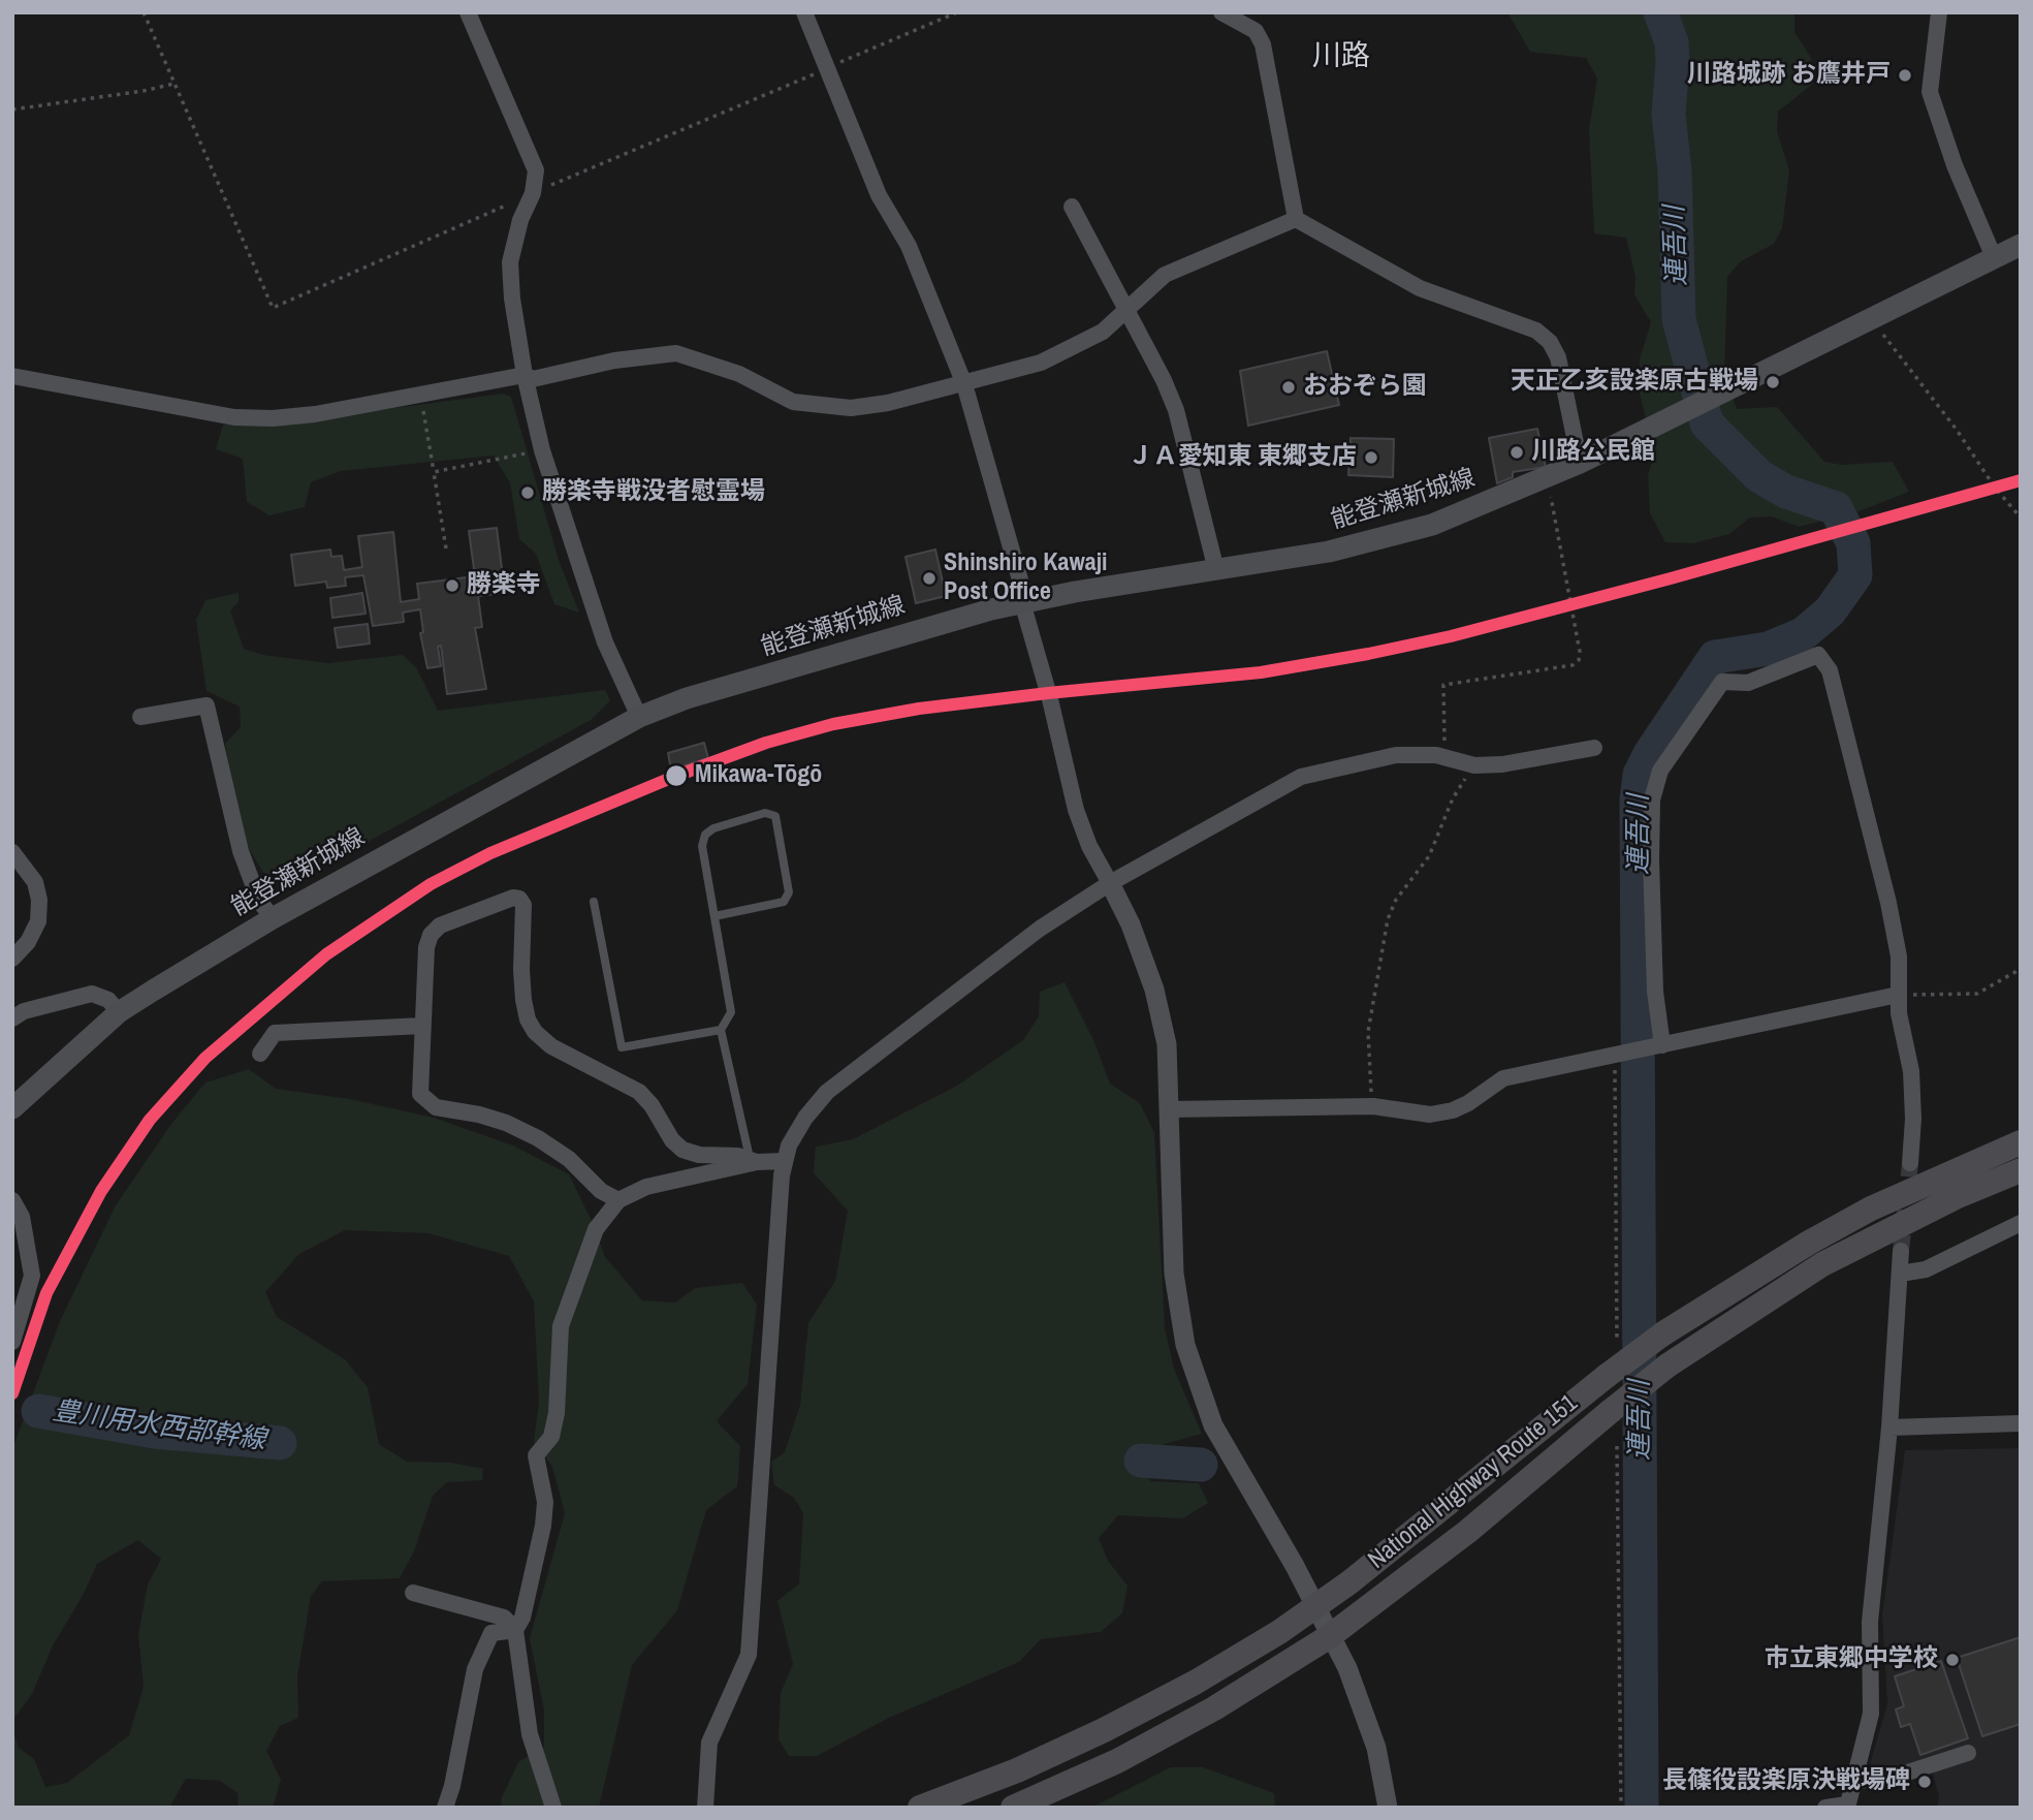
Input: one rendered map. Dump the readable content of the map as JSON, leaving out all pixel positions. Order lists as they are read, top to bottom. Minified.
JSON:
{"streets":{"highway":["National Highway Route 151"],"main road":["能登瀬新城線"]},"districts":["川路"],"water":["連吾川","豊川用水西部幹線"],"places":["川路城跡 お鷹井戸","天正乙亥設楽原古戦場","おおぞら園","川路公民館","ＪＡ愛知東 東郷支店","勝楽寺戦没者慰霊場","Shinshiro Kawaji Post Office","勝楽寺","Mikawa-Tōgō","市立東郷中学校","長篠役設楽原決戦場碑"]}
